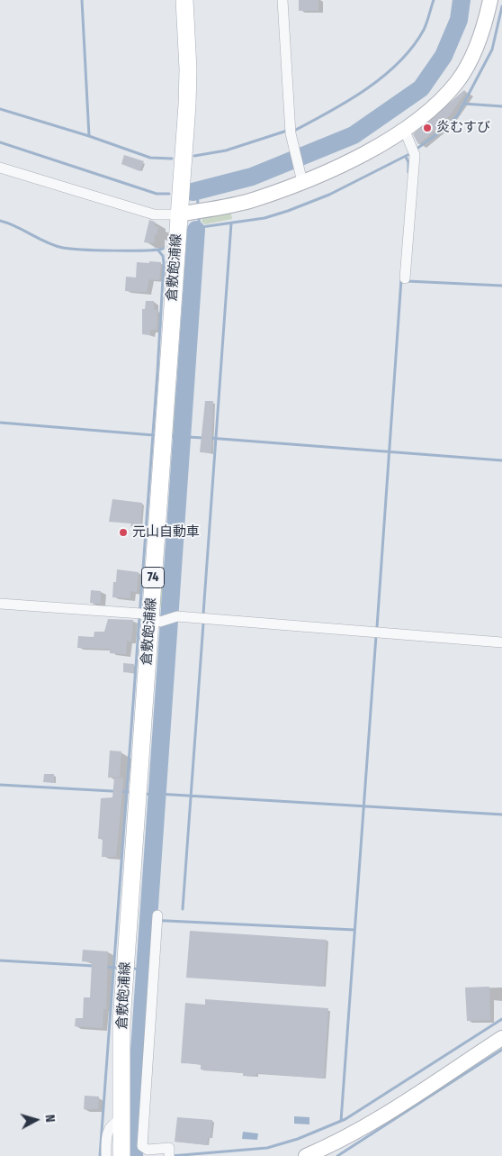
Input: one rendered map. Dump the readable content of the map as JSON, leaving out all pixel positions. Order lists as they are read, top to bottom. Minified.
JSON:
{"streets":{"main road":["倉敷飽浦線","74"]},"places":["炎むすび","元山自動車"],"north":"right"}
